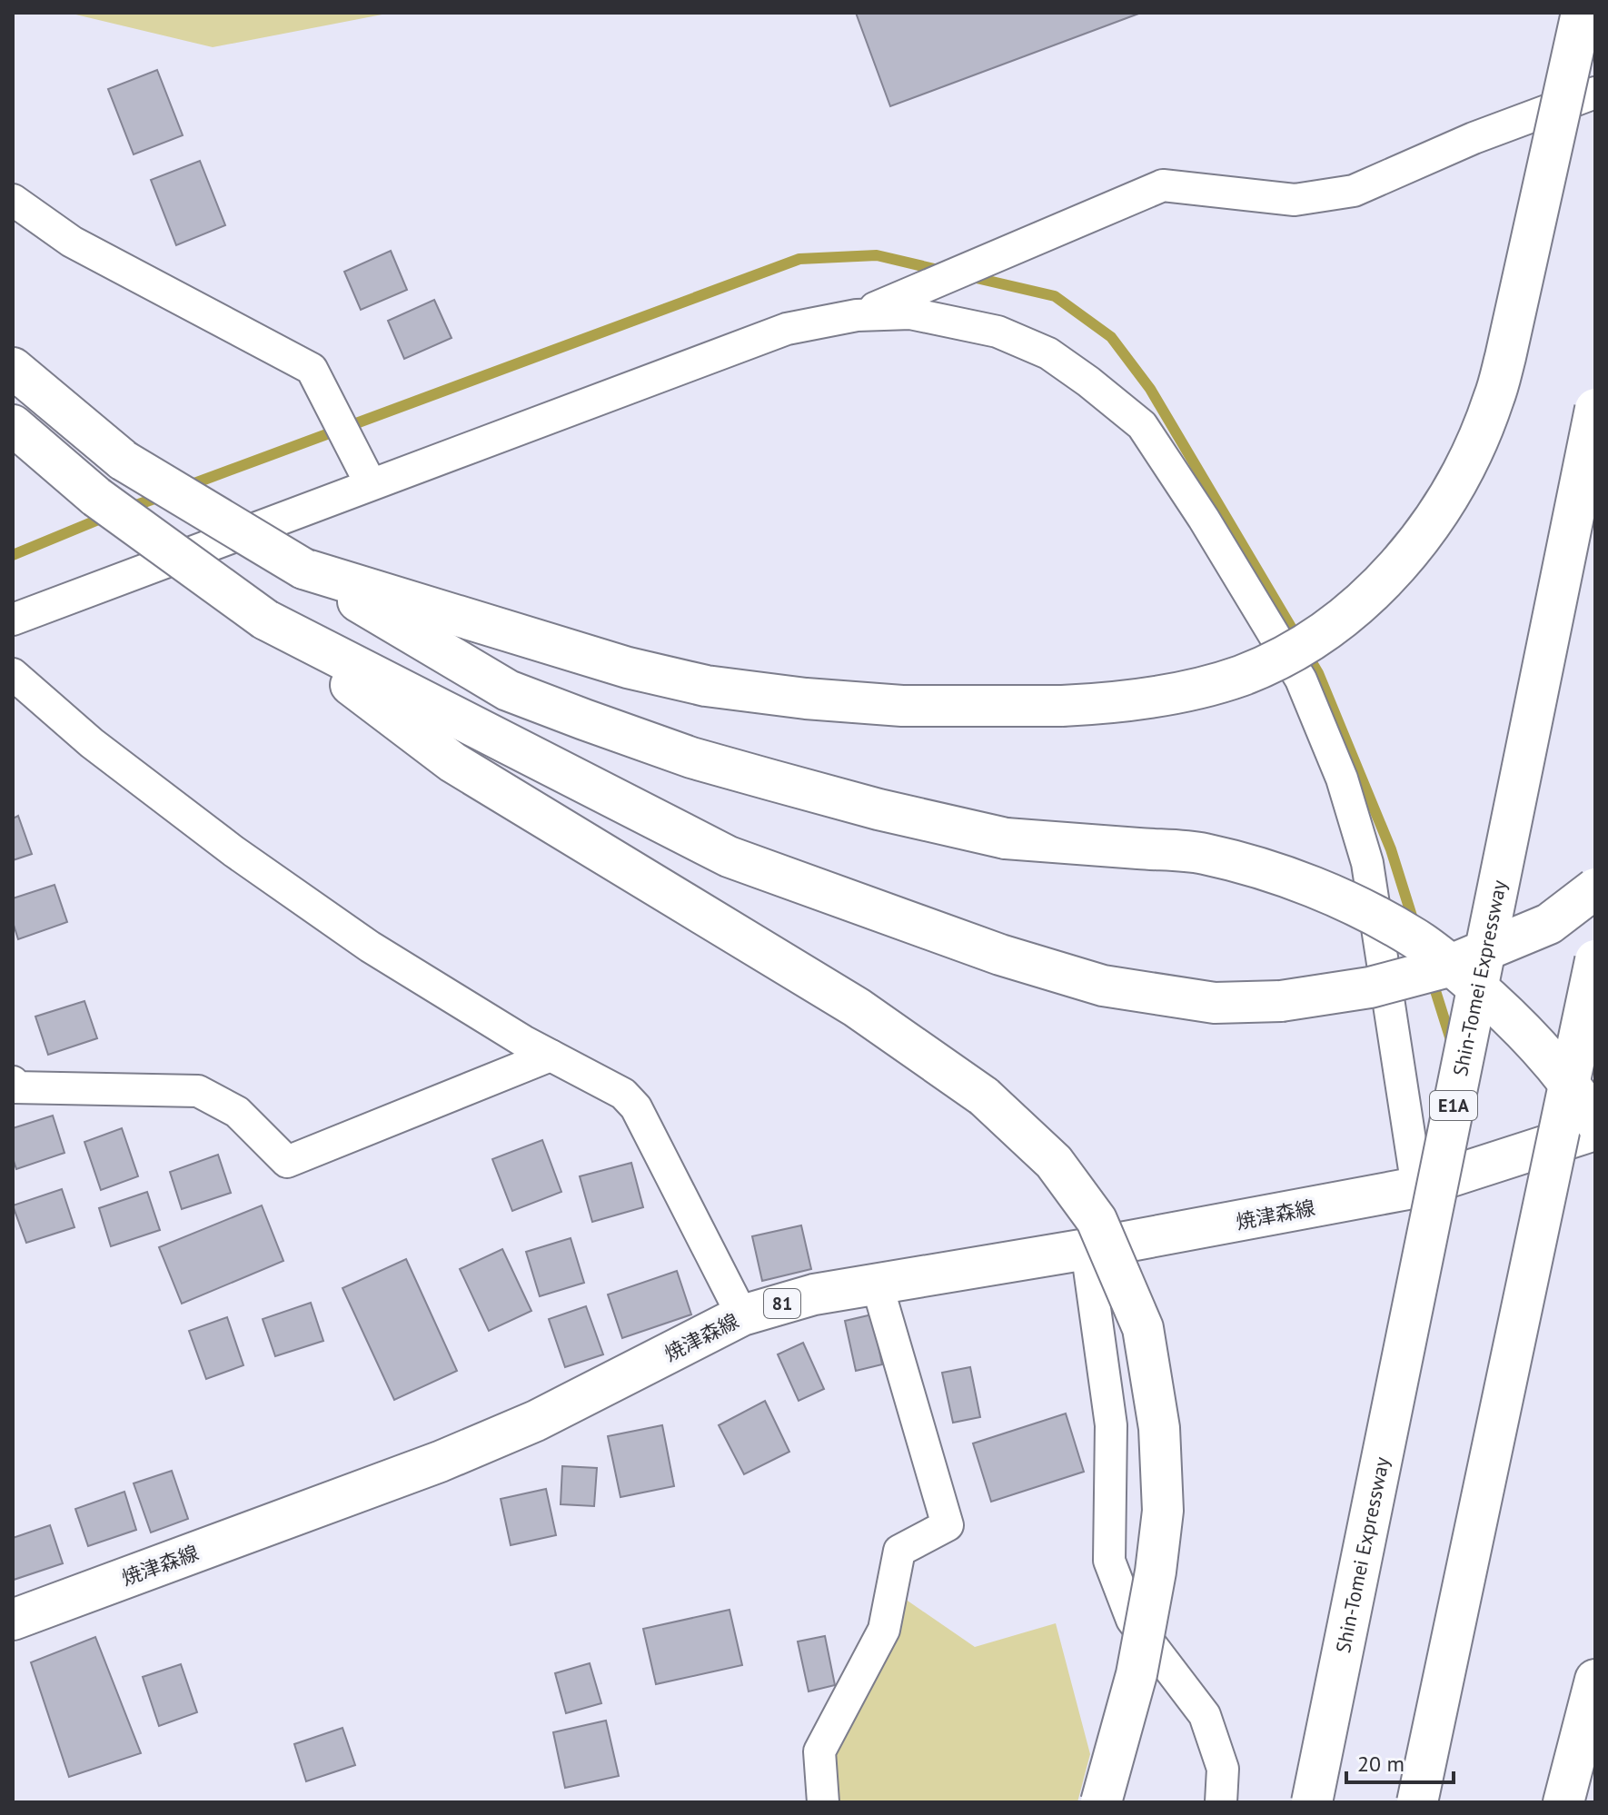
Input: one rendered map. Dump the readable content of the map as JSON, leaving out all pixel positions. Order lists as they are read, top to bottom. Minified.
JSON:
{"streets":{"main road":["Shin-Tomei Expressway","E1A","焼津森線","81"]},"scale_bar":"20 m"}
